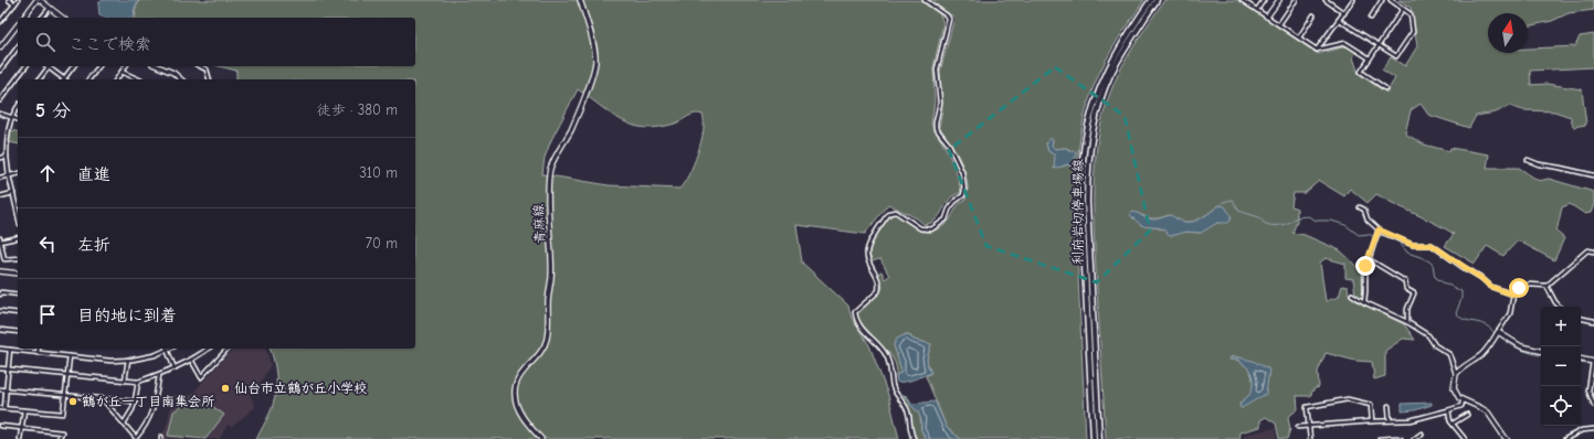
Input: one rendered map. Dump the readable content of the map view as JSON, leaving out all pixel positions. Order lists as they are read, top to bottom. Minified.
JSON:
{"streets":{"main road":["利府岩切停車場線"],"street":["青麻線"]},"places":["仙台市立鶴が丘小学校","鶴が丘一丁目南集会所"],"north":"top","page":{"search":"ここで検索","heading":["5 分","徒歩 · 380 m"],"list":[["直進","310 m"],["左折","70 m"],"目的地に到着"],"map_buttons":["+","−"]}}
